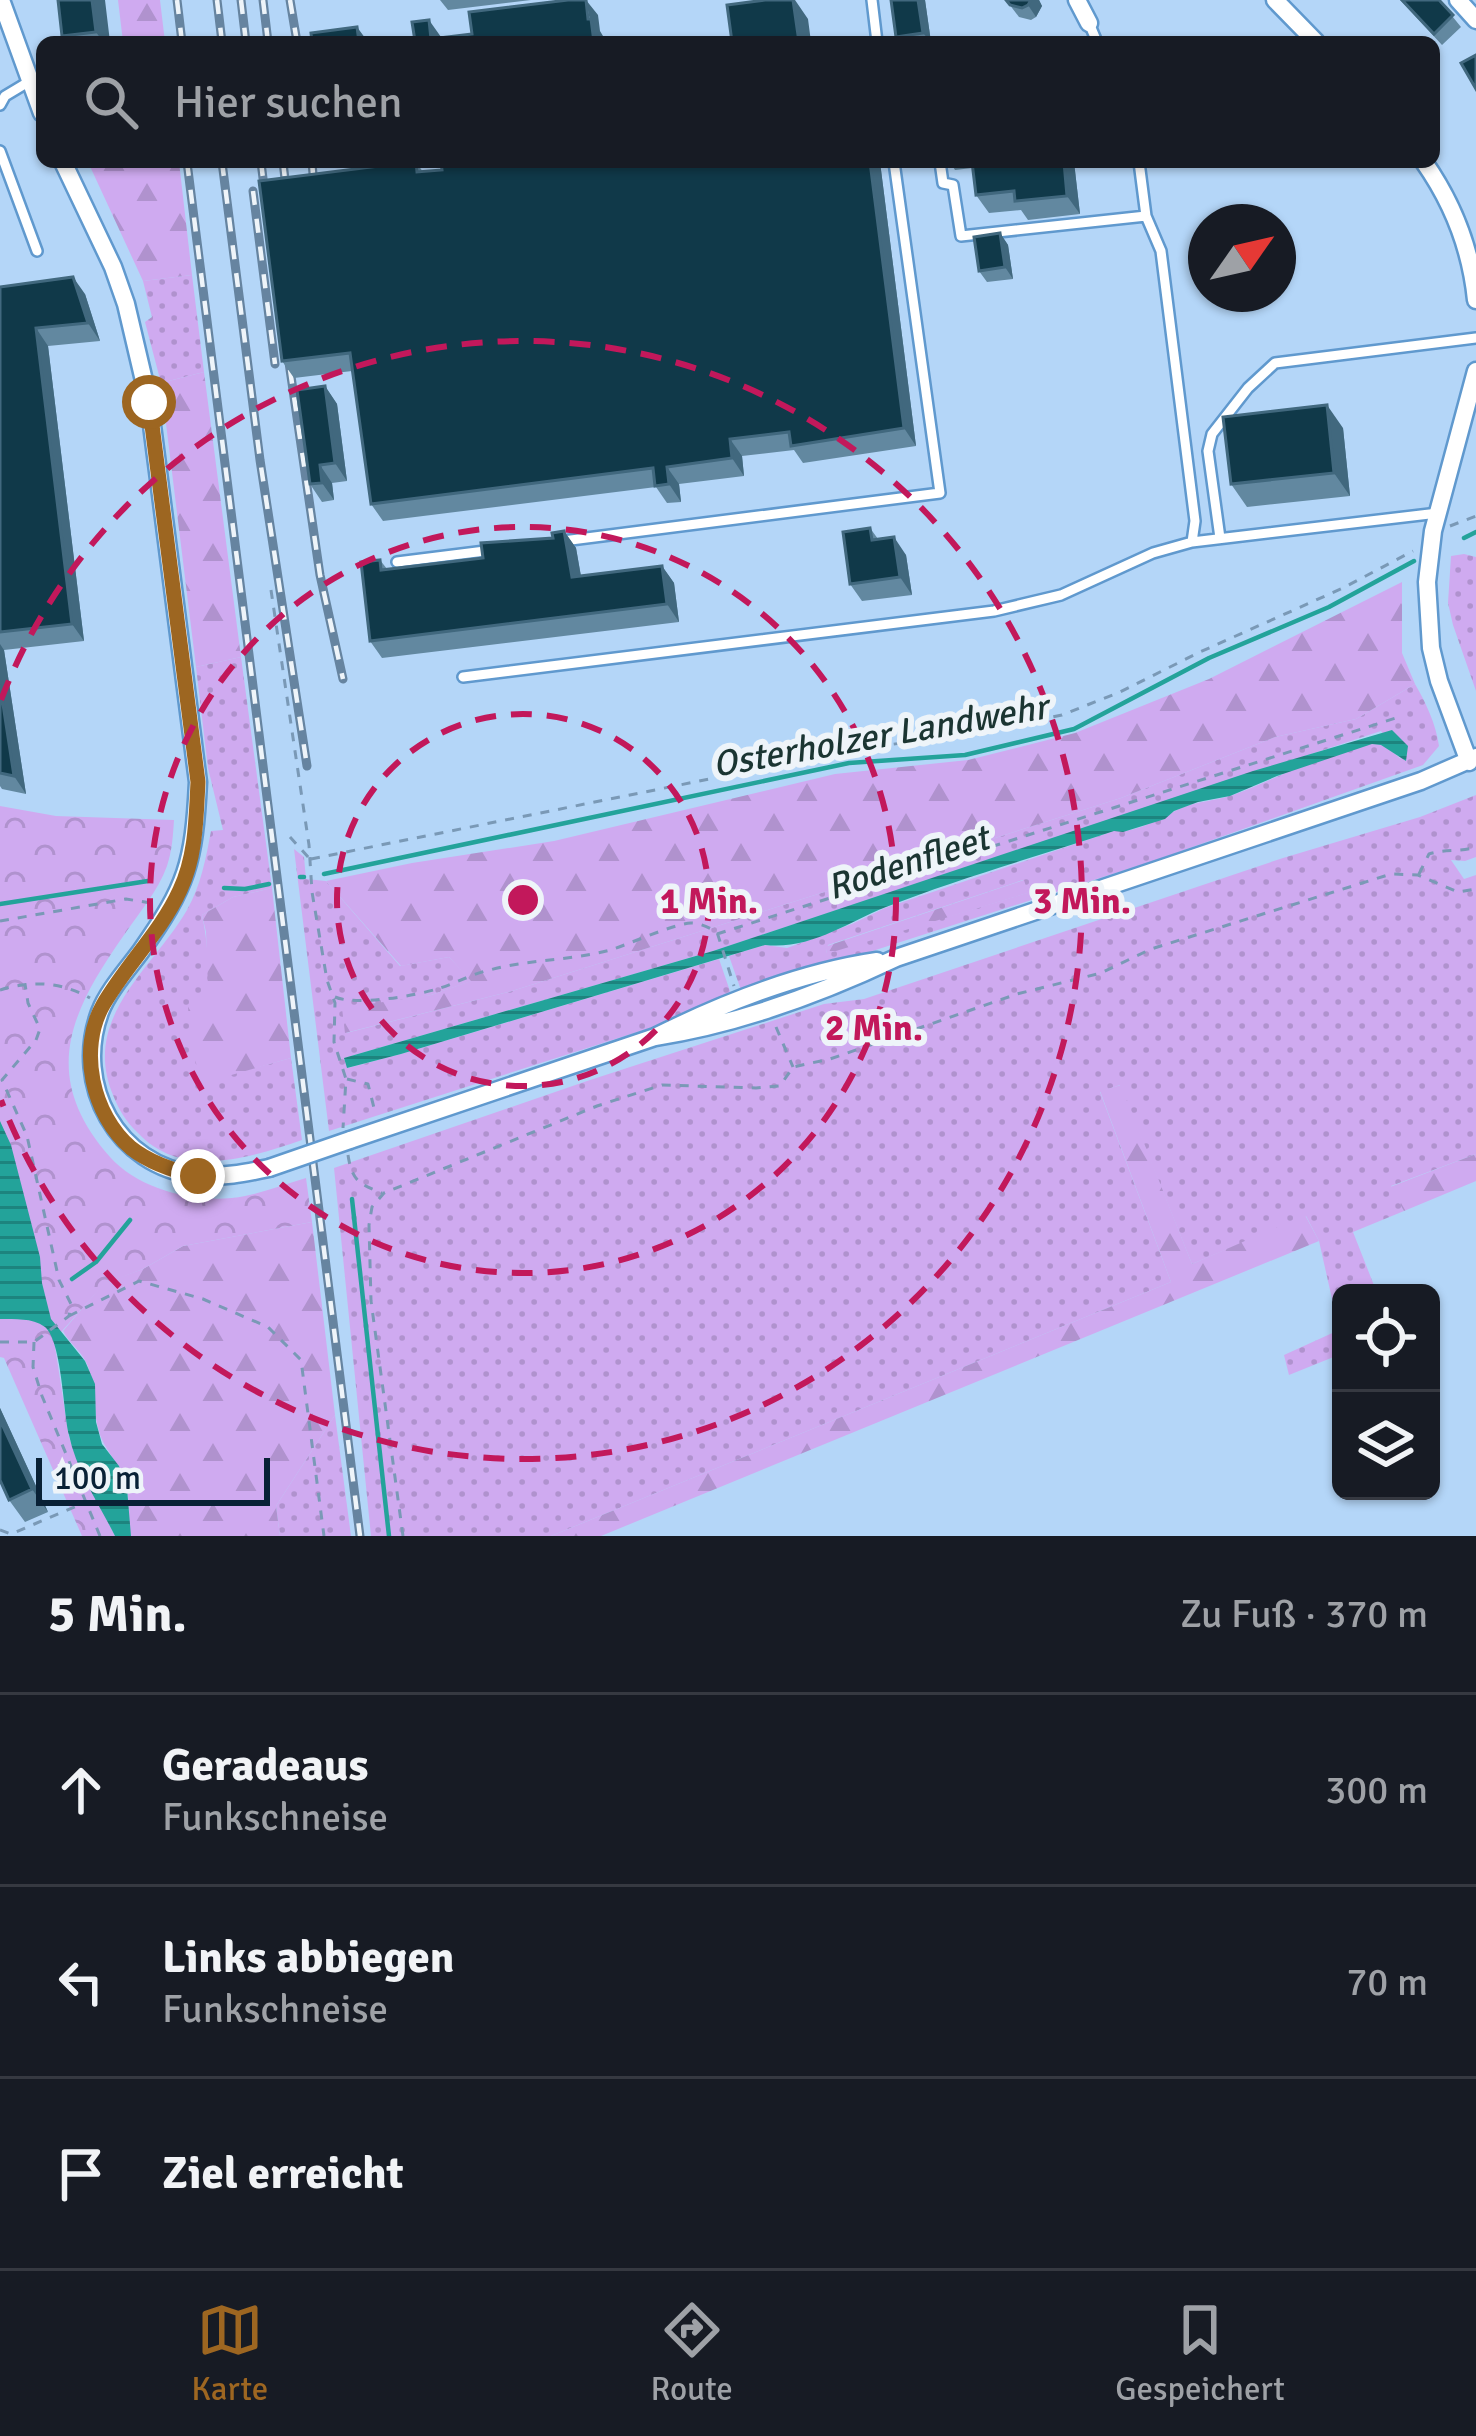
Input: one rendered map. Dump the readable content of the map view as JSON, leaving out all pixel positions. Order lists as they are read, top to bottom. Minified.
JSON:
{"water":["Osterholzer Landwehr","Rodenfleet"],"scale_bar":"100 m","north":"top right","page":{"search":"Hier suchen","scale":"100 m","heading":["5 Min.","Zu Fuß · 370 m"],"list":[["Geradeaus","Funkschneise","300 m"],["Links abbiegen","Funkschneise","70 m"],"Ziel erreicht"],"nav":["Karte","Route","Gespeichert"]},"rings":["1 Min.","3 Min.","2 Min."]}
